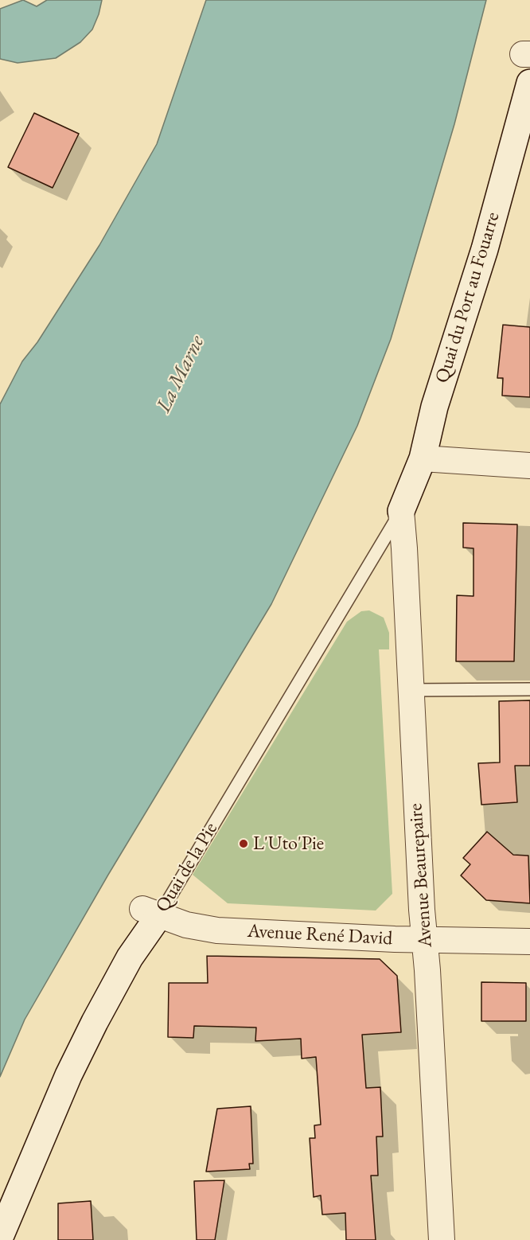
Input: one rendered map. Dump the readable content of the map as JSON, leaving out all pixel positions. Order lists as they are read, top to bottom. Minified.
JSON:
{"streets":{"street":["Quai du Port au Fouarre","Quai de la Pie","Avenue Beaurepaire","Avenue René David"]},"crossings":[["Quai du Port au Fouarre","Quai de la Pie"],["Quai du Port au Fouarre","Avenue Beaurepaire"],["Quai de la Pie","Avenue Beaurepaire"],["Quai de la Pie","Avenue René David"],["Avenue Beaurepaire","Avenue René David"]],"water":["La Marne"],"places":["L'Uto'Pie"]}
